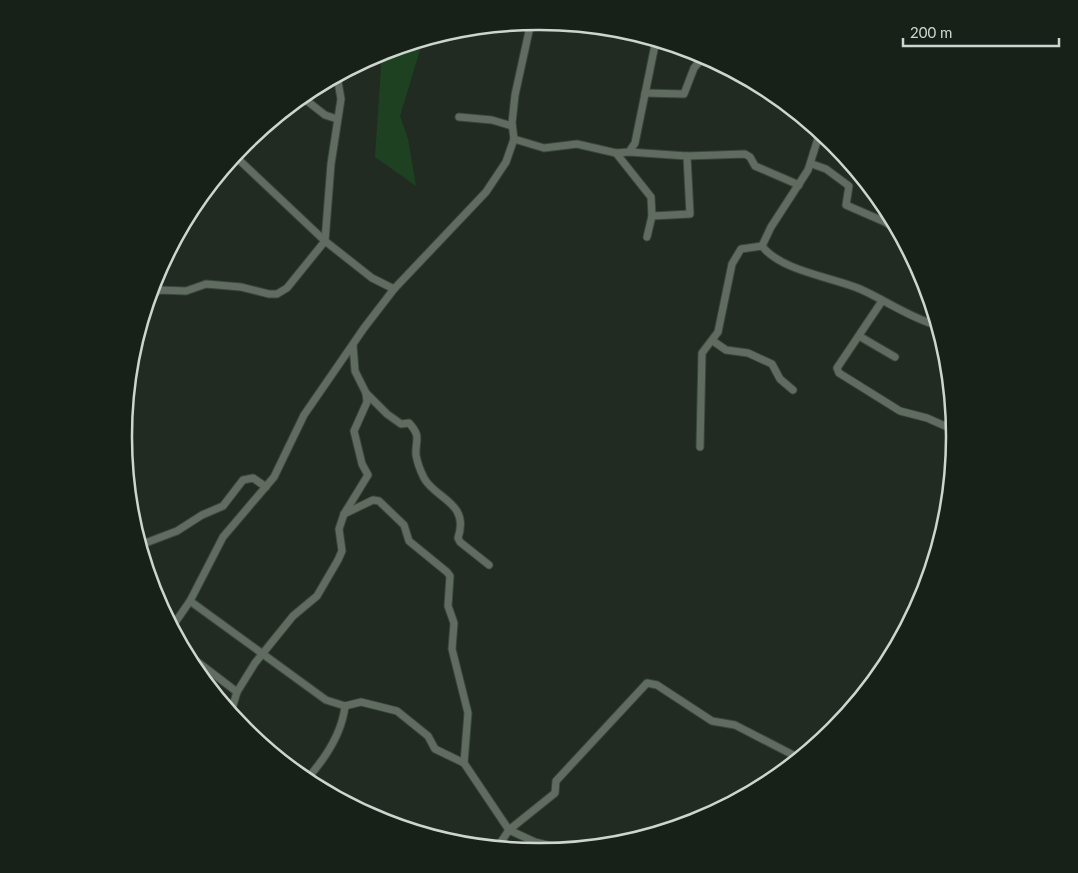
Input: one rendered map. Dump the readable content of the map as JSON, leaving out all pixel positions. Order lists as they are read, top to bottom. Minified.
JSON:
{"scale_bar":"200 m"}
